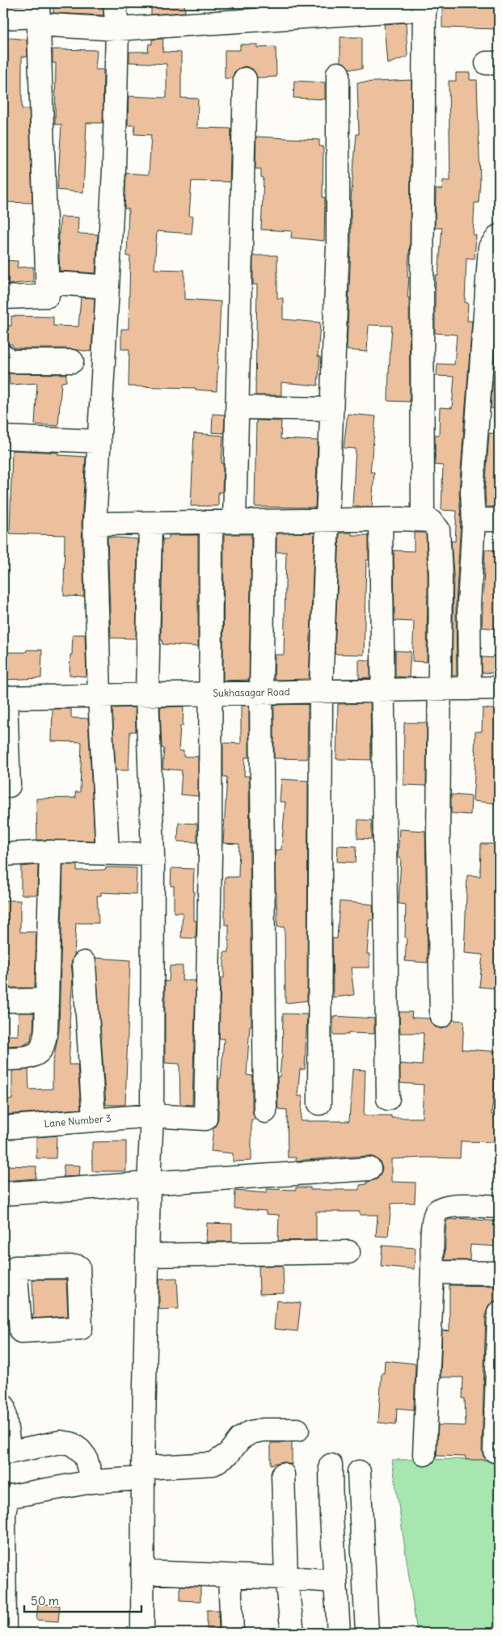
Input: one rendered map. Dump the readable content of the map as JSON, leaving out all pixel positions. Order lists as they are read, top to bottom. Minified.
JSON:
{"streets":{"street":["Sukhasagar Road","Lane Number 3"]},"crossings":[["Sukhasagar Road","Lane Number 3"]],"scale_bar":"50 m"}
